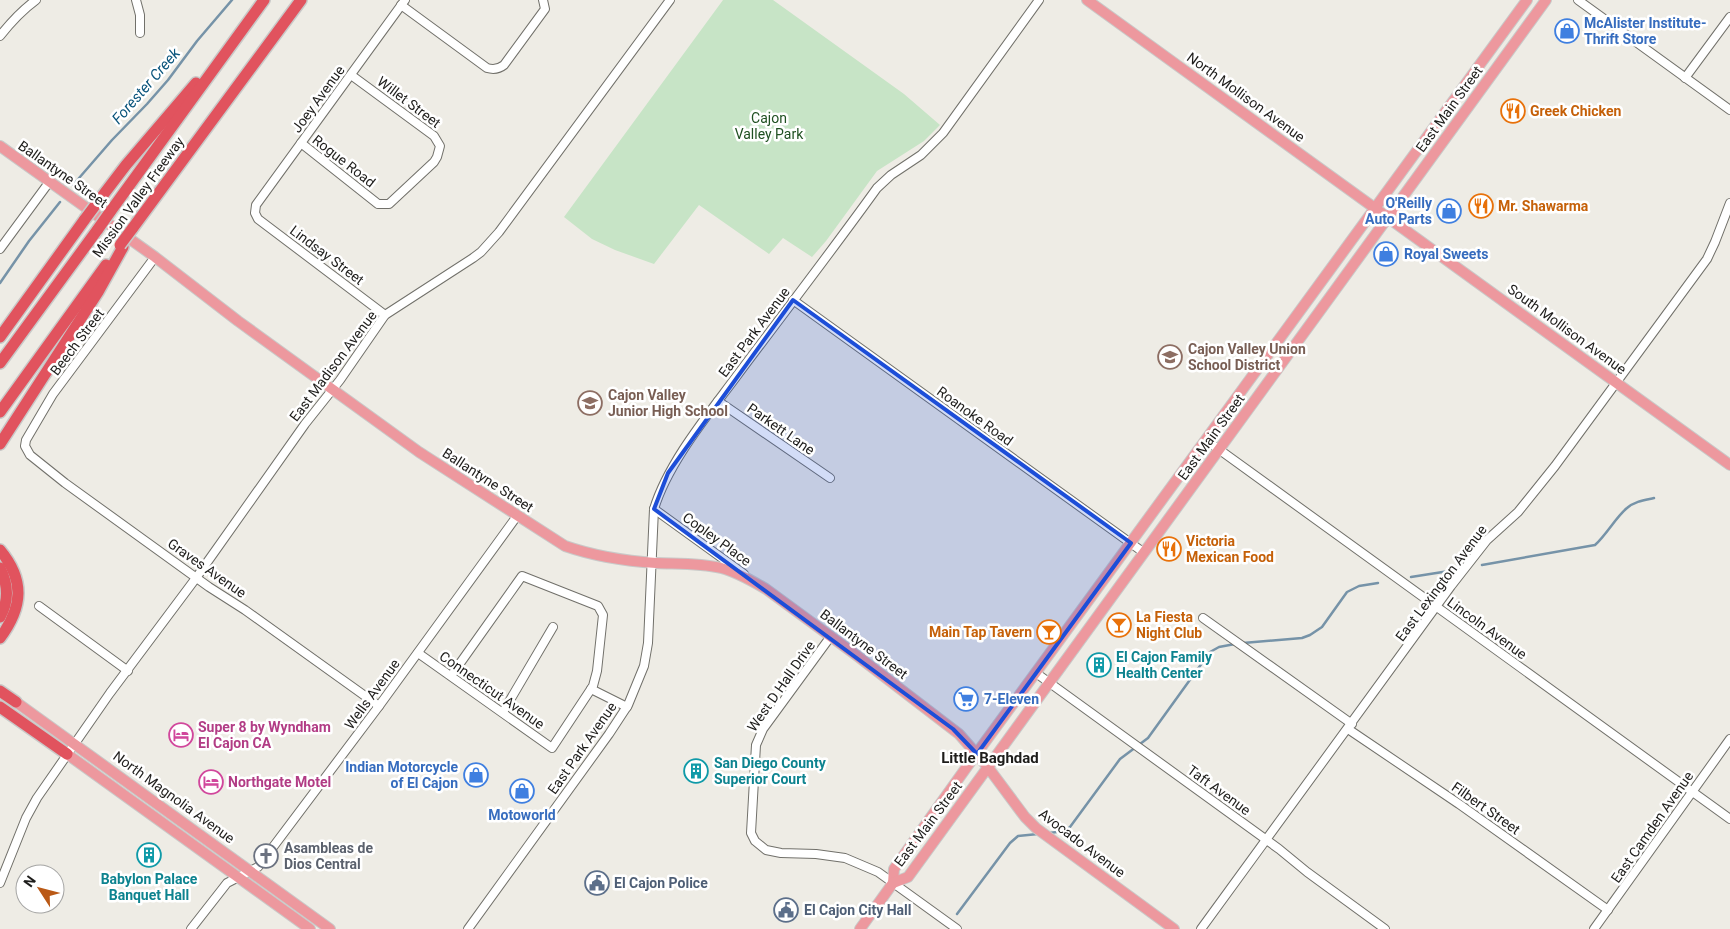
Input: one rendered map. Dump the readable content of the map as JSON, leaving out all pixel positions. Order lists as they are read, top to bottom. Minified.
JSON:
{"streets":{"highway":["Mission Valley Freeway","North Magnolia Avenue"],"main road":["North Mollison Avenue","East Main Street","Ballantyne Street","South Mollison Avenue","Avocado Avenue"],"street":["Joey Avenue","Willet Street","Rogue Road","Lindsay Street","East Park Avenue","Beech Street","East Madison Avenue","Roanoke Road","Parkett Lane","Copley Place","Graves Avenue","East Lexington Avenue","Lincoln Avenue","West D Hall Drive","Connecticut Avenue","Wells Avenue","Taft Avenue","Filbert Street","East Camden Avenue"]},"crossings":[["North Mollison Avenue","East Main Street"],["North Mollison Avenue","South Mollison Avenue"],["Joey Avenue","Willet Street"],["Joey Avenue","Rogue Road"],["Joey Avenue","Lindsay Street"],["Willet Street","Rogue Road"],["East Main Street","Ballantyne Street"],["East Main Street","South Mollison Avenue"],["East Main Street","Roanoke Road"],["East Main Street","Lincoln Avenue"],["East Main Street","West D Hall Drive"],["East Main Street","Taft Avenue"],["East Main Street","Avocado Avenue"],["Ballantyne Street","East Park Avenue"],["Ballantyne Street","Beech Street"],["Ballantyne Street","East Madison Avenue"],["Ballantyne Street","Copley Place"],["Ballantyne Street","West D Hall Drive"],["Ballantyne Street","Wells Avenue"],["Ballantyne Street","Avocado Avenue"],["Lindsay Street","East Madison Avenue"],["South Mollison Avenue","East Lexington Avenue"],["East Park Avenue","Roanoke Road"],["East Park Avenue","Parkett Lane"],["East Park Avenue","Copley Place"],["Beech Street","Graves Avenue"],["East Madison Avenue","Graves Avenue"],["East Madison Avenue","North Magnolia Avenue"],["Graves Avenue","Wells Avenue"],["East Lexington Avenue","Lincoln Avenue"],["East Lexington Avenue","Taft Avenue"],["East Lexington Avenue","Filbert Street"],["Lincoln Avenue","East Camden Avenue"],["Connecticut Avenue","Wells Avenue"],["Wells Avenue","North Magnolia Avenue"],["Filbert Street","East Camden Avenue"]],"districts":["Little Baghdad"],"water":["Forester Creek"],"parks":["Cajon Valley Park"],"places":{"shop":["McAlister Institute- Thrift Store","O'Reilly Auto Parts","Royal Sweets","Indian Motorcycle of El Cajon","Motoworld"],"restaurant":["Greek Chicken","Mr. Shawarma","Victoria Mexican Food"],"school or university":["Cajon Valley Union School District","Cajon Valley Junior High School"],"bar":["La Fiesta Night Club","Main Tap Tavern"],"building":["El Cajon Family Health Center","San Diego County Superior Court","Babylon Palace Banquet Hall"],"supermarket":["7-Eleven"],"hotel":["Super 8 by Wyndham El Cajon CA","Northgate Motel"],"church":["Asambleas de Dios Central"],"public building":["El Cajon Police","El Cajon City Hall"]},"north":"top left"}
